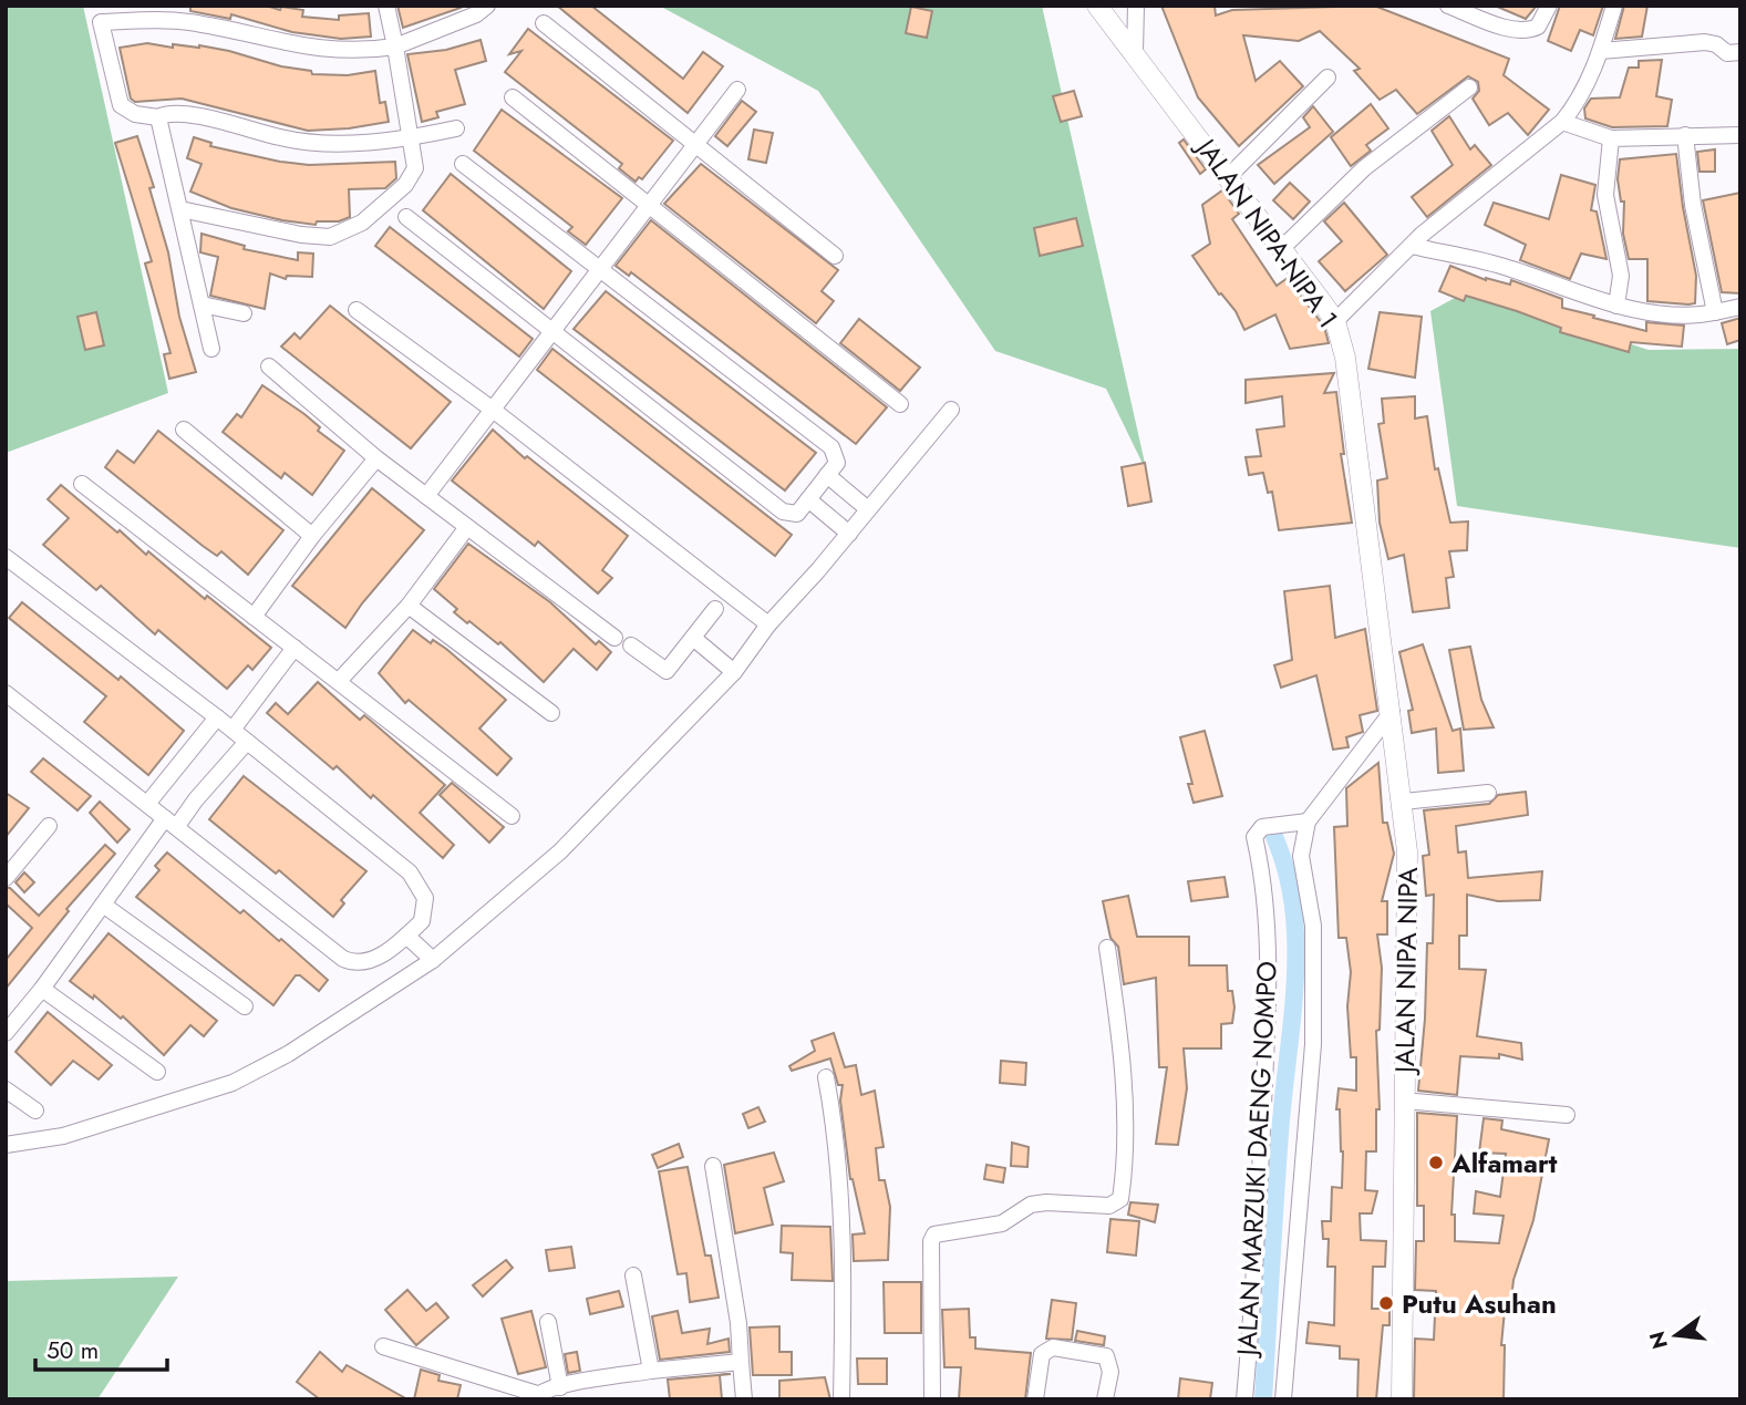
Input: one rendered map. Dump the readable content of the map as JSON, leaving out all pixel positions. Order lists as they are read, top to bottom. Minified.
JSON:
{"streets":{"street":["JALAN NIPA-NIPA 1","JALAN NIPA NIPA","JALAN MARZUKI DAENG NOMPO"]},"crossings":[["JALAN NIPA-NIPA 1","JALAN NIPA NIPA"]],"places":["Alfamart","Putu Asuhan"],"scale_bar":"50 m","north":"left"}
